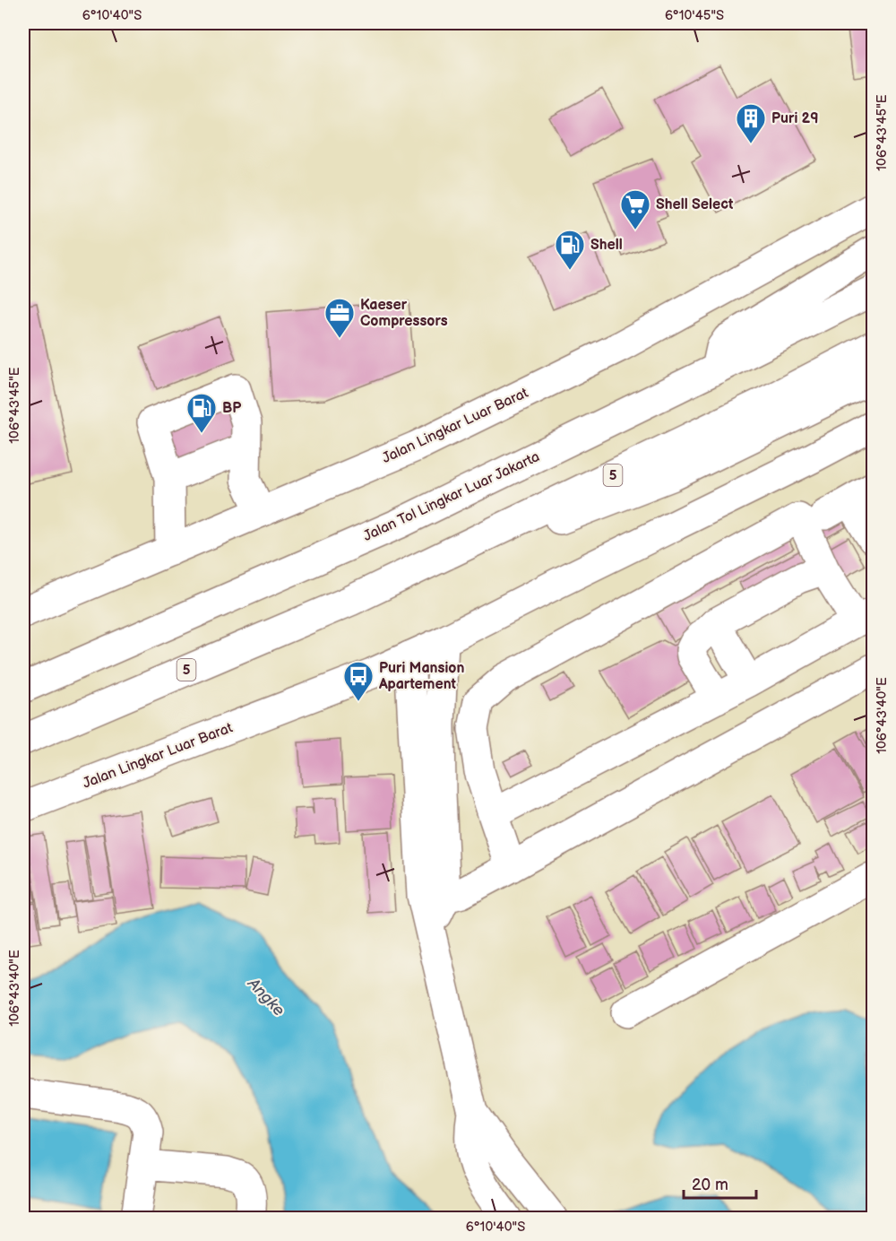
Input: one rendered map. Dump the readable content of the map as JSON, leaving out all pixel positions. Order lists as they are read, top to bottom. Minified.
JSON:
{"streets":{"main road":["Jalan Lingkar Luar Barat","5","Jalan Tol Lingkar Luar Jakarta"]},"water":["Angke"],"places":{"building":["Puri 29"],"supermarket":["Shell Select"],"fuel station":["Shell","BP"],"office":["Kaeser Compressors"],"bus stop":["Puri Mansion Apartement"]},"scale_bar":"20 m","coordinates":["6°10'40\"S","6°10'45\"S","106°43'45\"E","106°43'40\"E"]}
